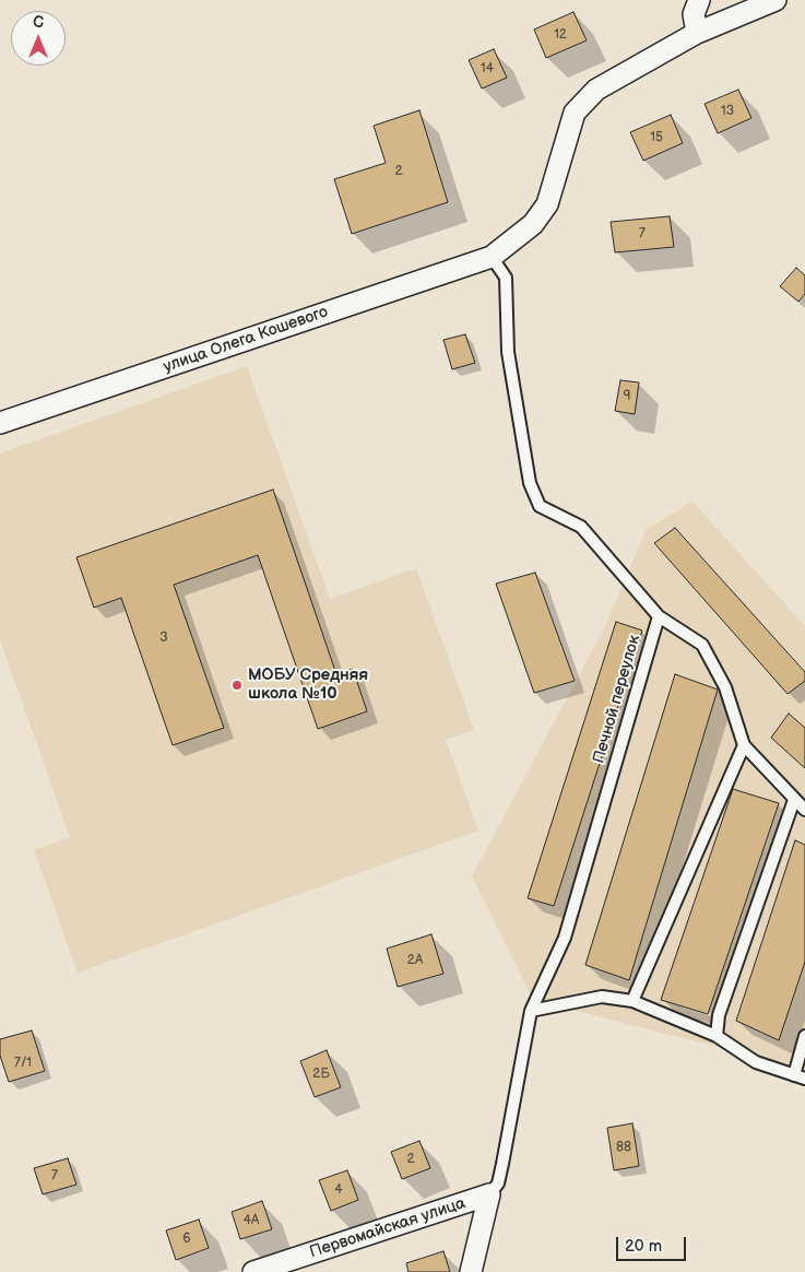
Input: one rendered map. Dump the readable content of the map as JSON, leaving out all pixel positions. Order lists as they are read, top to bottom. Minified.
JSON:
{"streets":{"street":["улица Олега Кошевого","Первомайская улица"],"lane":["Печной переулок"]},"crossings":[["Печной переулок","Первомайская улица"]],"places":["МОБУ Средняя школа №10"],"house_numbers":["12","14","13","15","2","7","9","3","2А","7/1","2Б","88","2","7","4","4А","6"],"scale_bar":"20 m","north":"top"}
